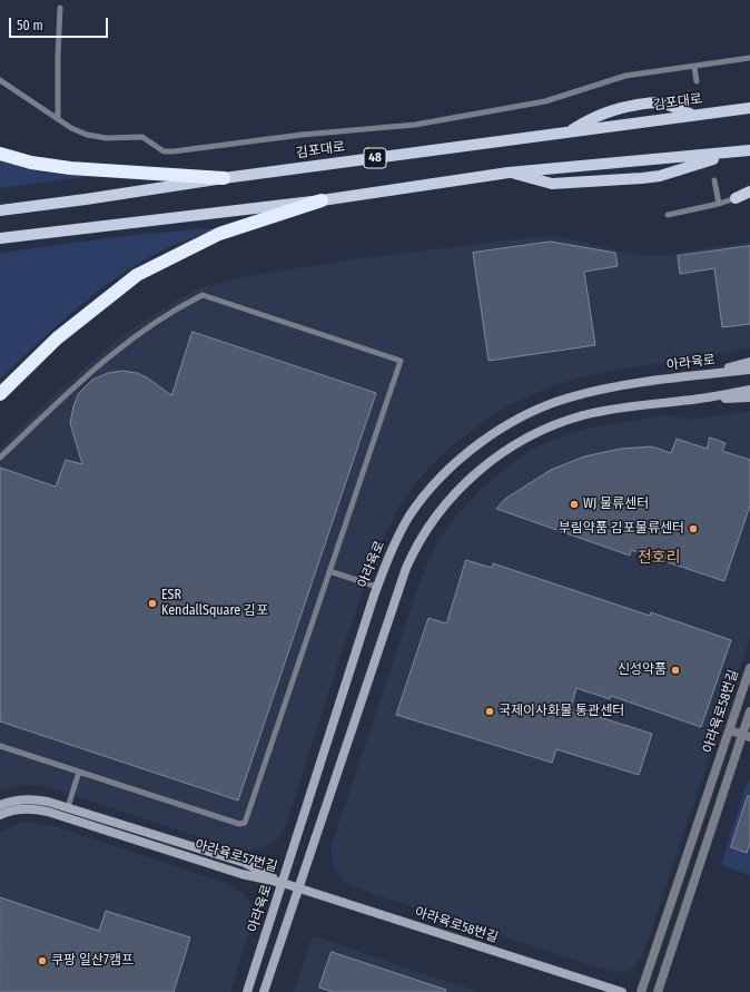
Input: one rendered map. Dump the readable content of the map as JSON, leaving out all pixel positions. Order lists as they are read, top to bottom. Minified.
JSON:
{"streets":{"main road":["김포대로","48"],"street":["아라육로","아라육로58번길","아라육로57번길"]},"crossings":[["아라육로","아라육로58번길"],["아라육로","아라육로57번길"],["아라육로58번길","아라육로57번길"]],"districts":["전호리"],"places":["WJ 물류센터","부림약품 김포물류센터","ESR KendallSquare 김포","신성약품","국제이사화물 통관센터","쿠팡 일산7캠프"],"scale_bar":"50 m"}
